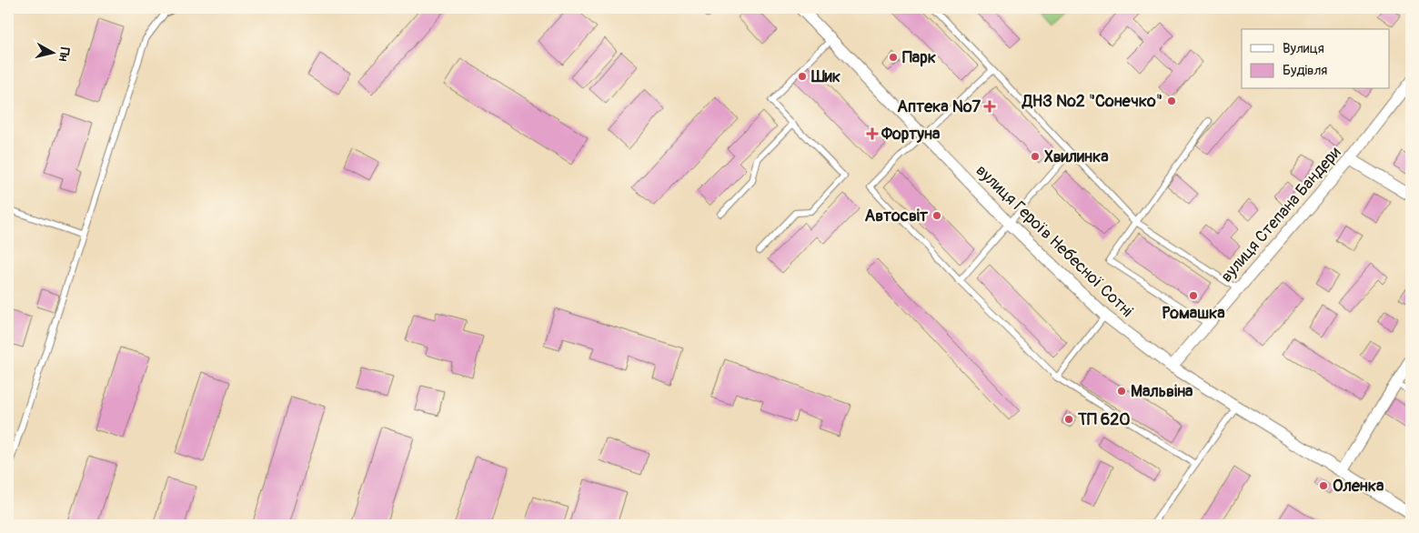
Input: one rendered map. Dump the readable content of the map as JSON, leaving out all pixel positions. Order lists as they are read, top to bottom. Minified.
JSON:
{"streets":{"street":["вулиця Степана Бандери","вулиця Героїв Небесної Сотні"]},"crossings":[["вулиця Степана Бандери","вулиця Героїв Небесної Сотні"]],"places":{"other":["Парк","Шик","ДНЗ №2 \"Сонечко\"","Хвилинка","Автосвіт","Ромашка","Мальвіна","ТП 620","Оленка"],"health":["Аптека №7","Фортуна"]},"legend":["Вулиця","Будівля"],"north":"right"}
